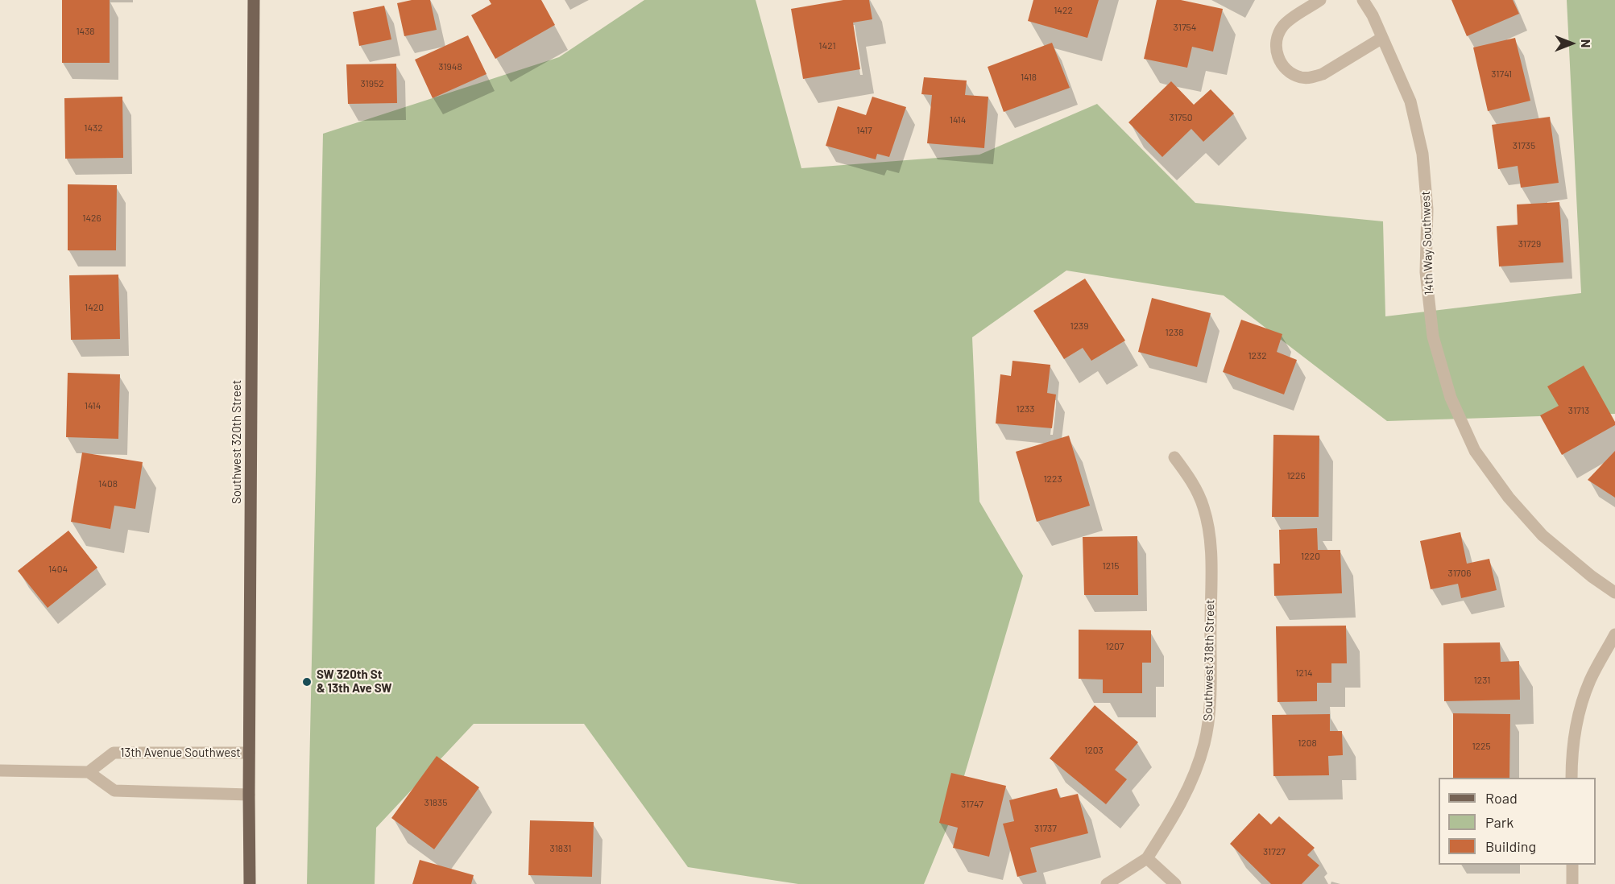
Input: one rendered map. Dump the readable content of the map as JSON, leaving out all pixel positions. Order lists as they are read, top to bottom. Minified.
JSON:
{"streets":{"main road":["Southwest 320th Street"],"street":["14th Way Southwest","Southwest 318th Street","13th Avenue Southwest"]},"crossings":[["Southwest 320th Street","13th Avenue Southwest"]],"places":["SW 320th St & 13th Ave SW"],"house_numbers":["1422","31754","1438","1421","31948","31741","1418","31952","31750","1414","1432","1417","31735","1426","31729","1420","1239","1238","1232","1414","1233","31713","1226","1223","1408","1220","1215","1404","31706","1207","1214","1231","1208","1225","1203","31835","31747","31737","31831","31727"],"legend":["Road","Park","Building"],"north":"right"}
